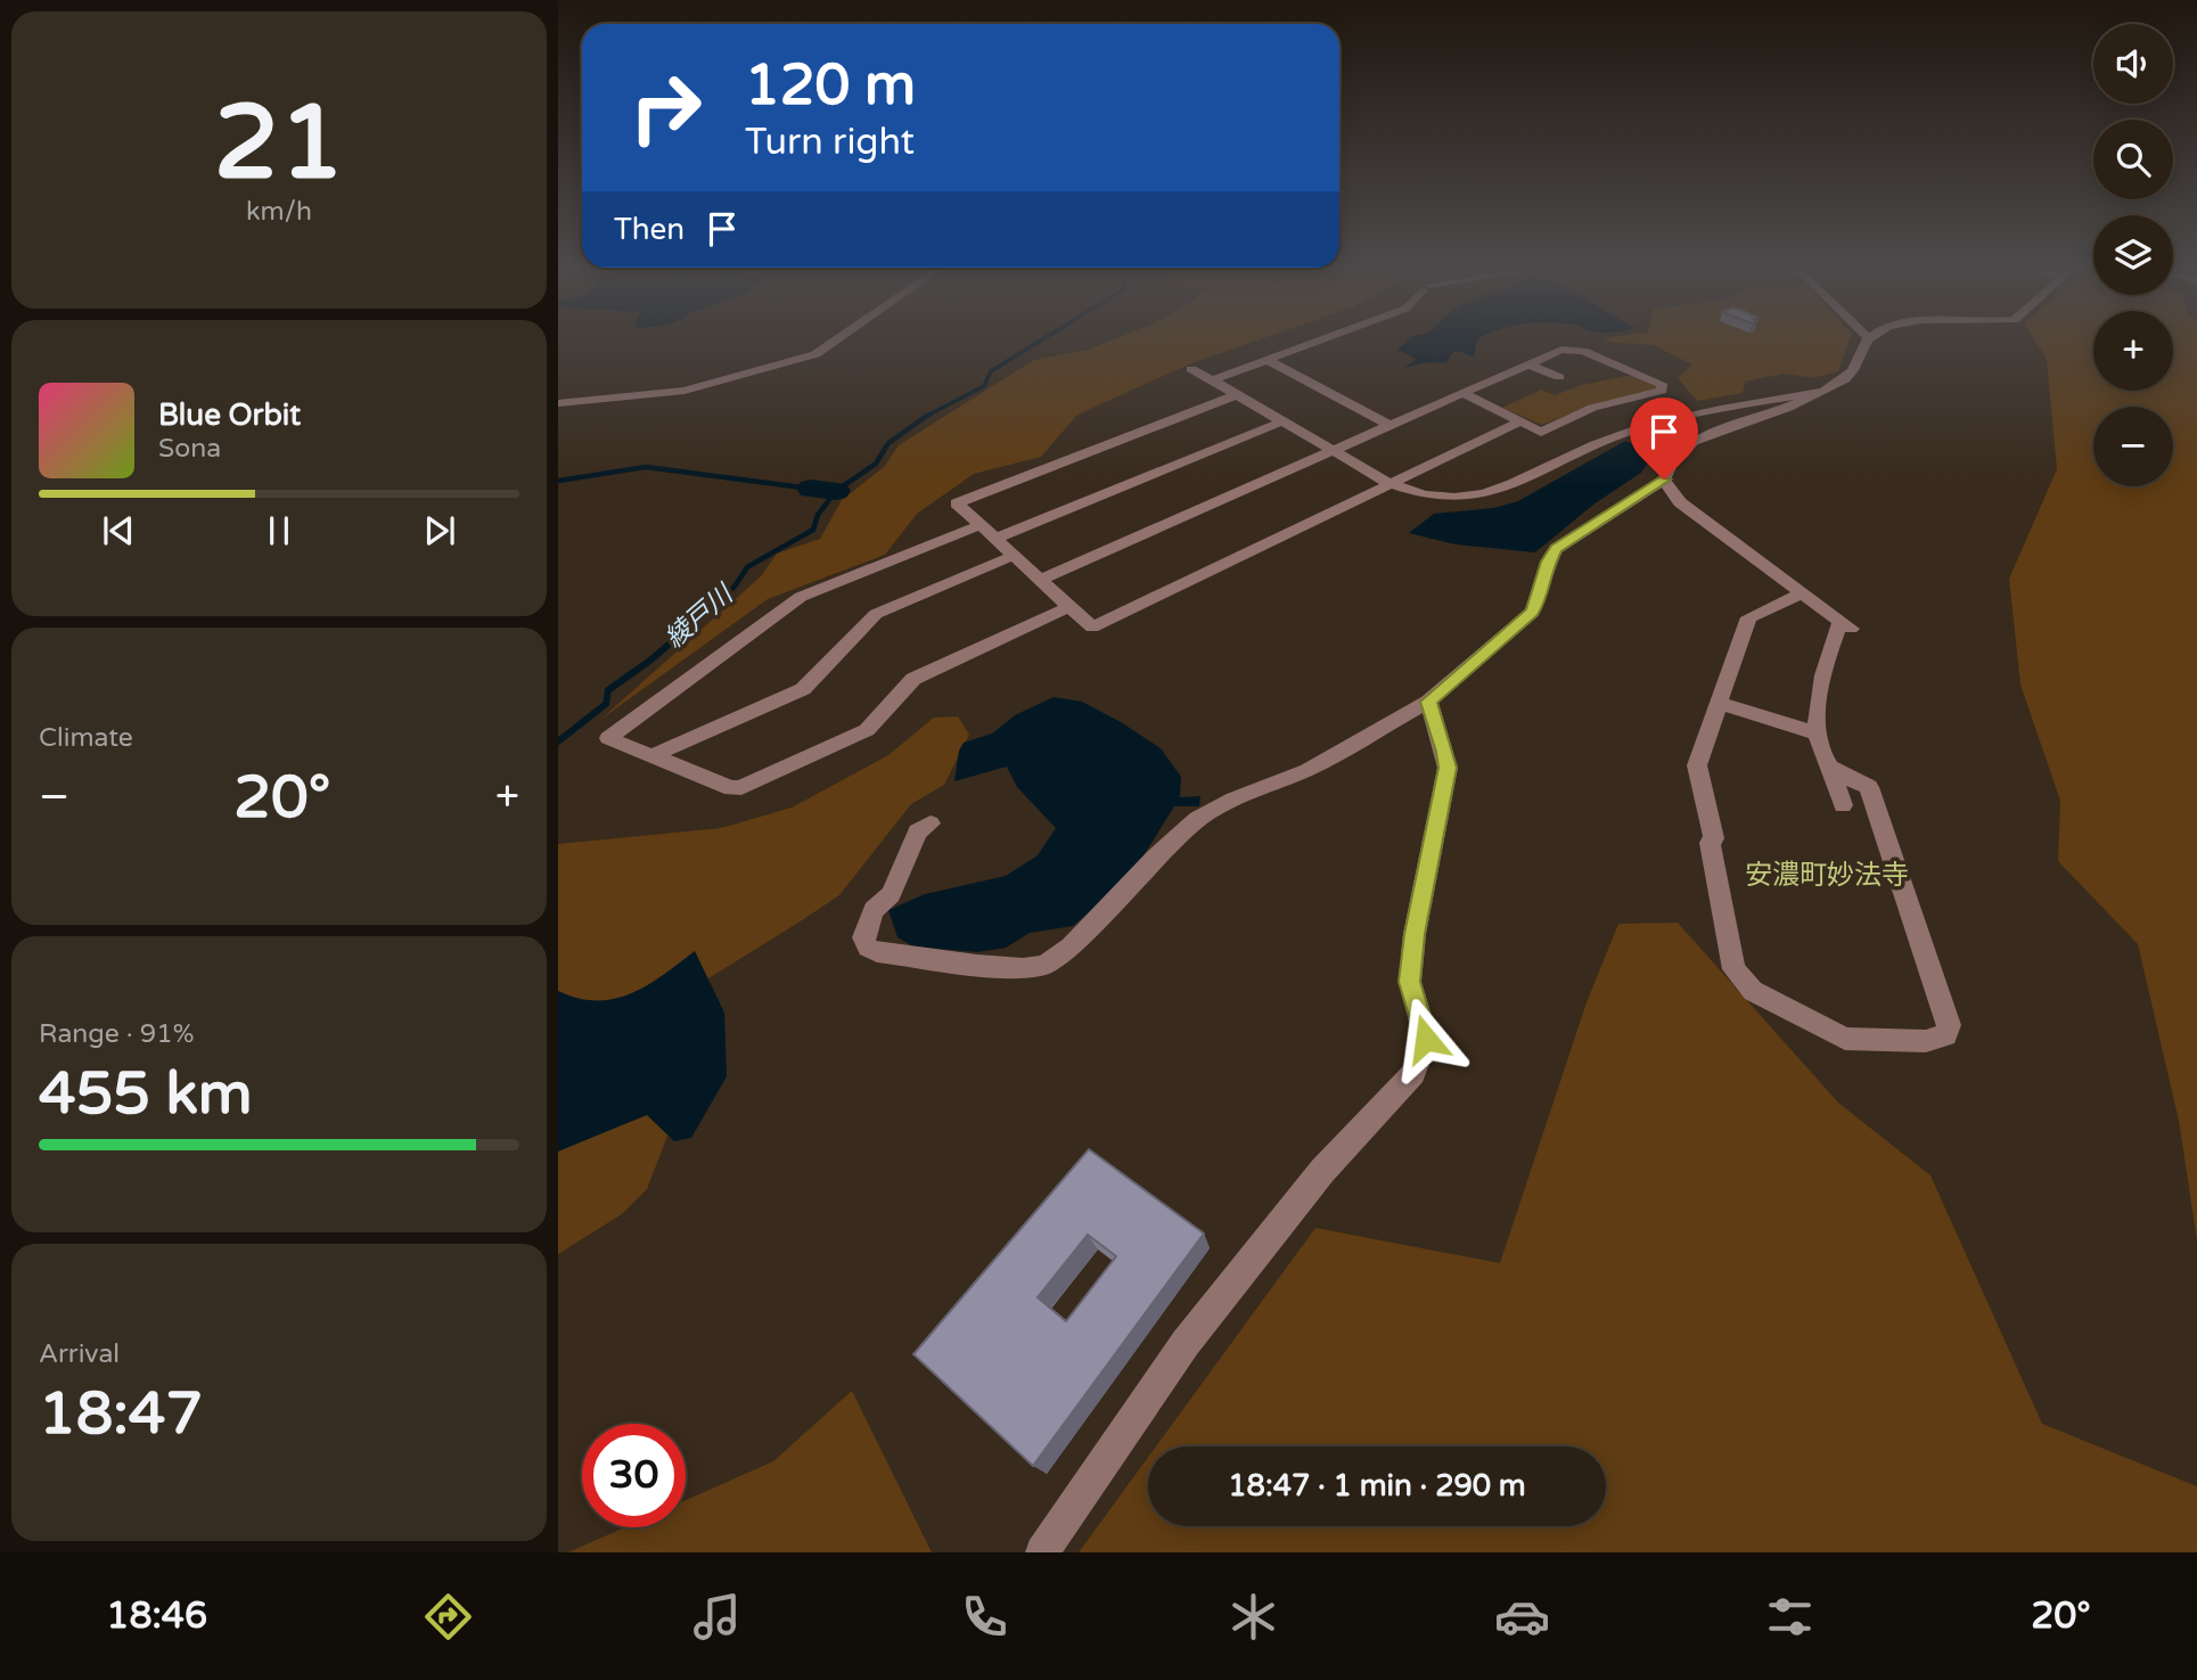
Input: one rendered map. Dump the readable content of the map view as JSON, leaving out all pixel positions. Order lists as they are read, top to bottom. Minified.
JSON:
{"districts":["安濃町妙法寺"],"water":["綾戸川"],"page":{"tile":[["21","km/h"],"Climate",["Range · 91%","455 km"],["Arrival","18:47"]],"map_buttons":["+","−"],"turn":["120 m","Turn right"],"then":"Then","song":["Blue Orbit","Sona"],"heat":["−","20°","+"],"limit":"30","trip":"18:47 · 1 min · 290 m","tabs":["18:46","20°"]}}
